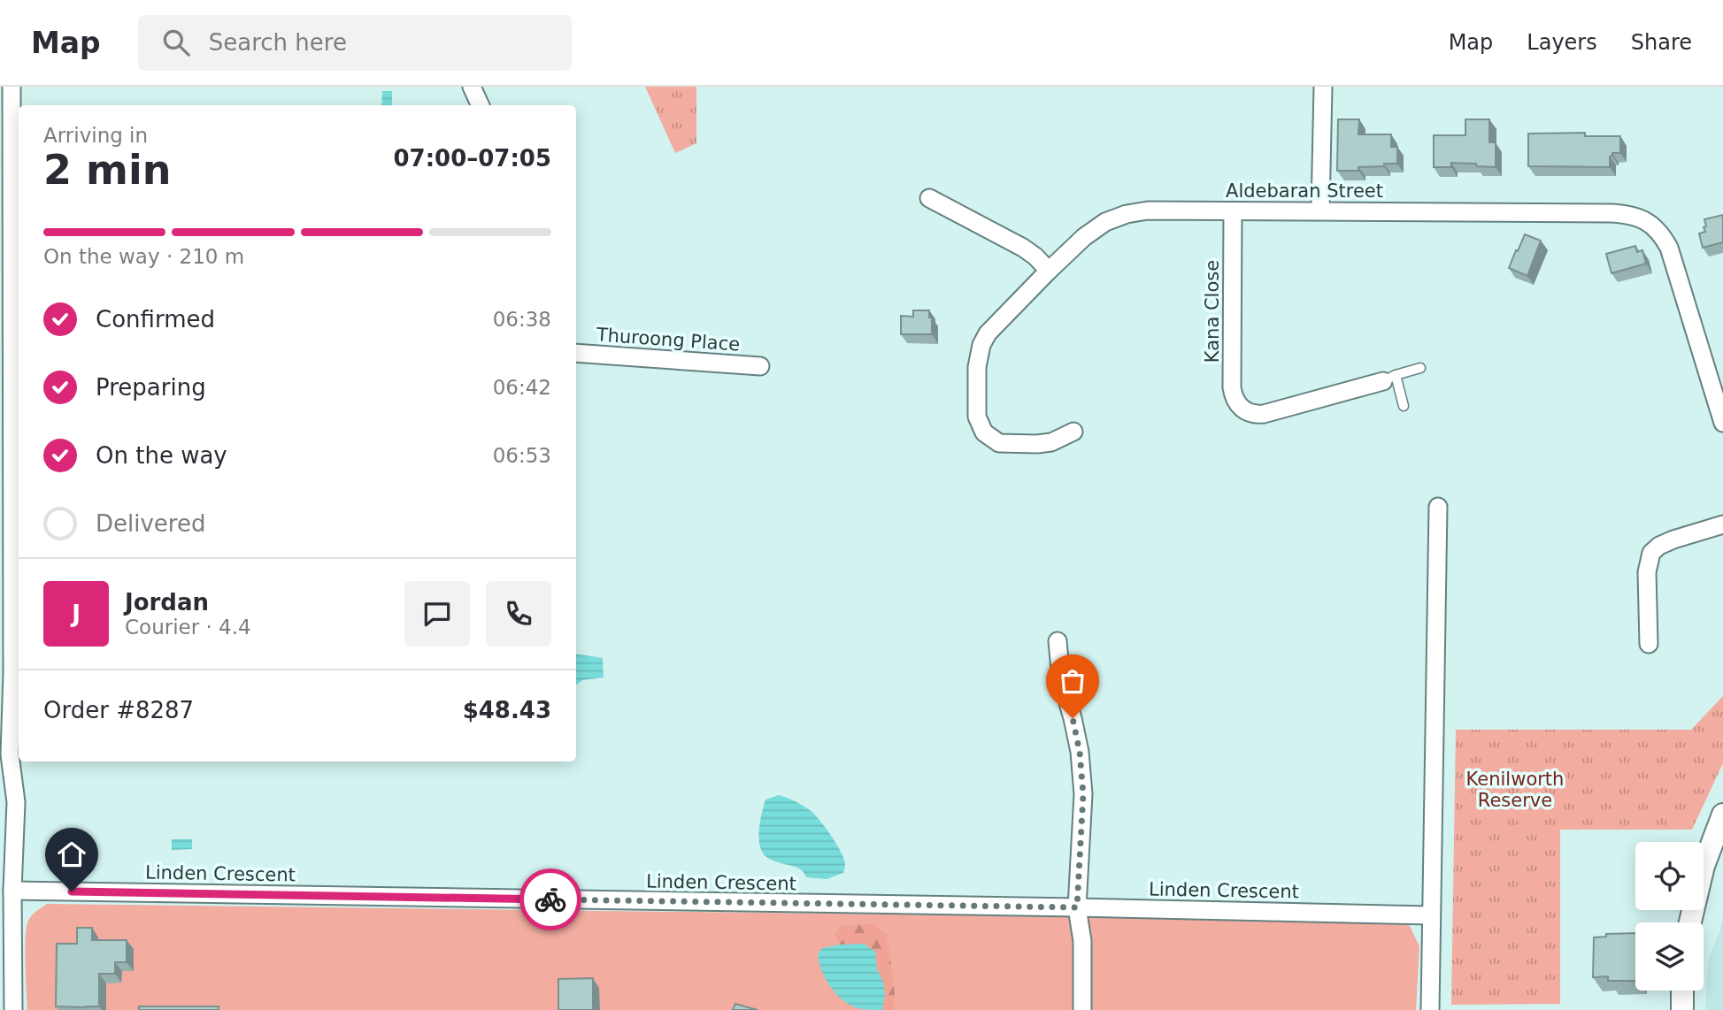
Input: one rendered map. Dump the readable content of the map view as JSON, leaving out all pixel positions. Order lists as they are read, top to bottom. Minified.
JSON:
{"streets":{"street":["Aldebaran Street","Kana Close","Thuroong Place","Linden Crescent"]},"crossings":[["Aldebaran Street","Kana Close"]],"parks":["Kenilworth Reserve"],"page":{"header":"Map","search":"Search here","nav":["Map","Layers","Share"],"heading":["2 min","Arriving in","07:00–07:05"],"panel":["Jordan","Courier · 4.4","Order #8287","$48.43"],"bar":"On the way · 210 m","list":[["Confirmed","06:38"],["Preparing","06:42"],["On the way","06:53"],"Delivered"],"round":"J"}}
